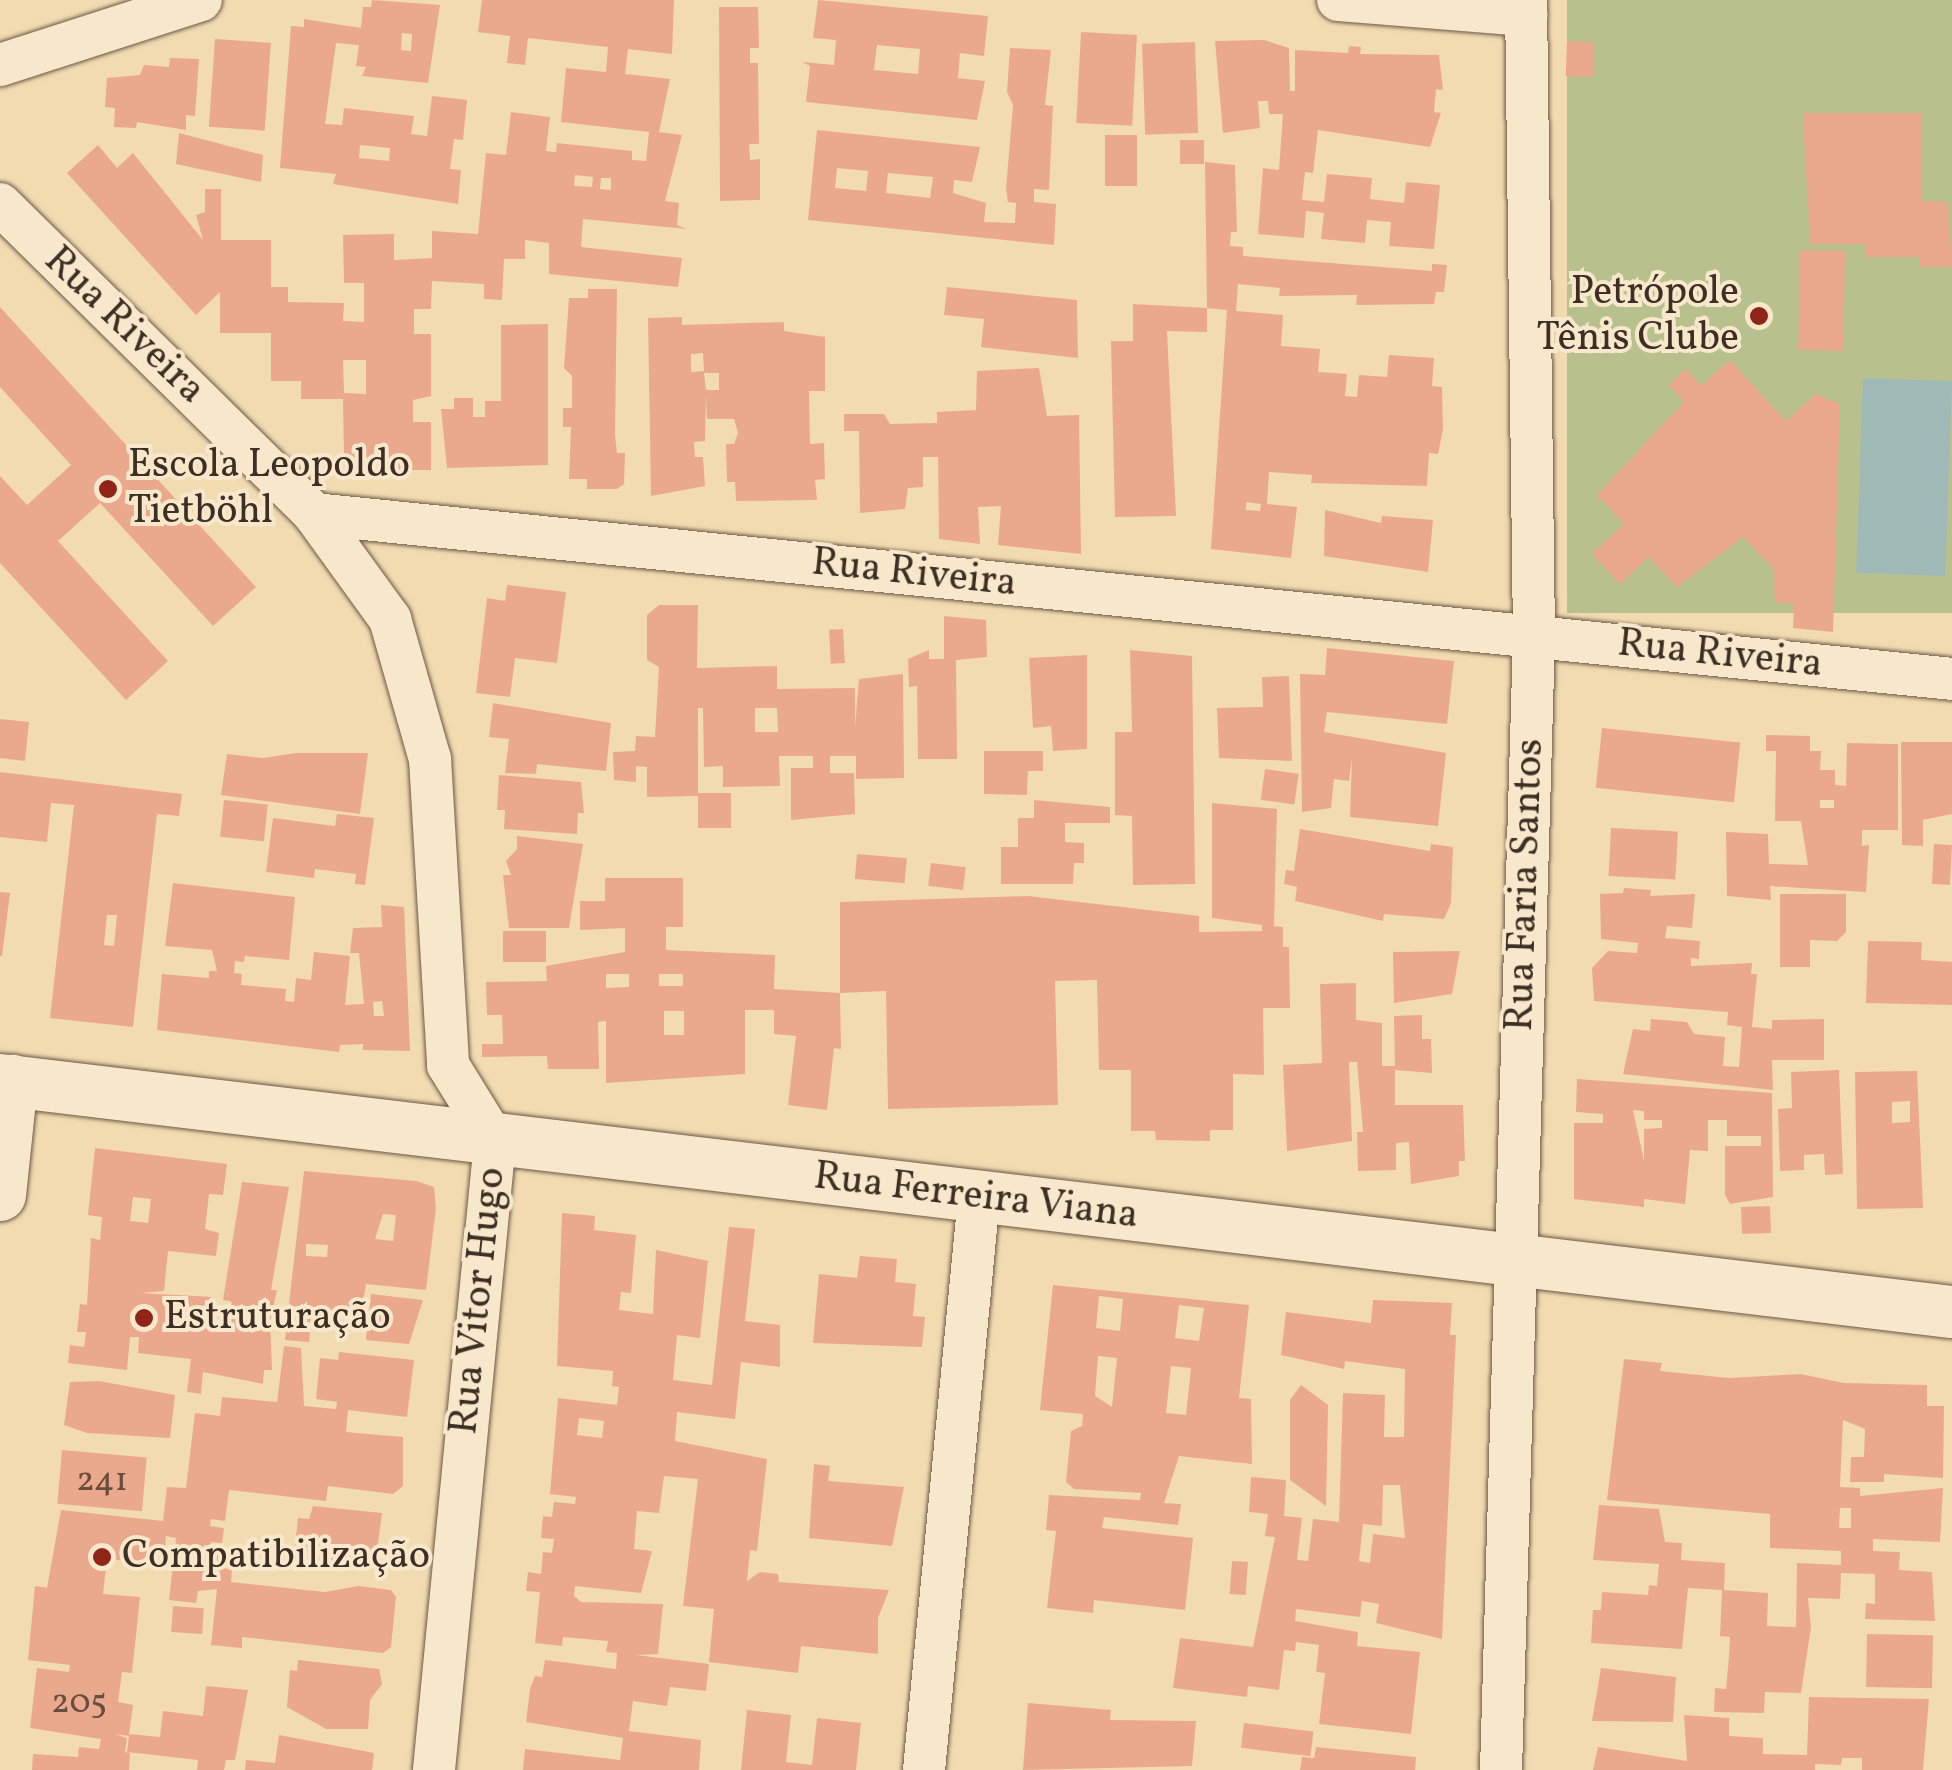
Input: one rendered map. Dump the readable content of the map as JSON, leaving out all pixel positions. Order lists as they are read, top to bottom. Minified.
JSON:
{"streets":{"street":["Rua Riveira","Rua Faria Santos","Rua Ferreira Viana","Rua Vitor Hugo"]},"crossings":[["Rua Riveira","Rua Faria Santos"],["Rua Riveira","Rua Vitor Hugo"],["Rua Faria Santos","Rua Ferreira Viana"],["Rua Ferreira Viana","Rua Vitor Hugo"]],"places":["Petrópole Tênis Clube","Escola Leopoldo Tietböhl","Estruturação","Compatibilização"],"house_numbers":["241","205"]}
